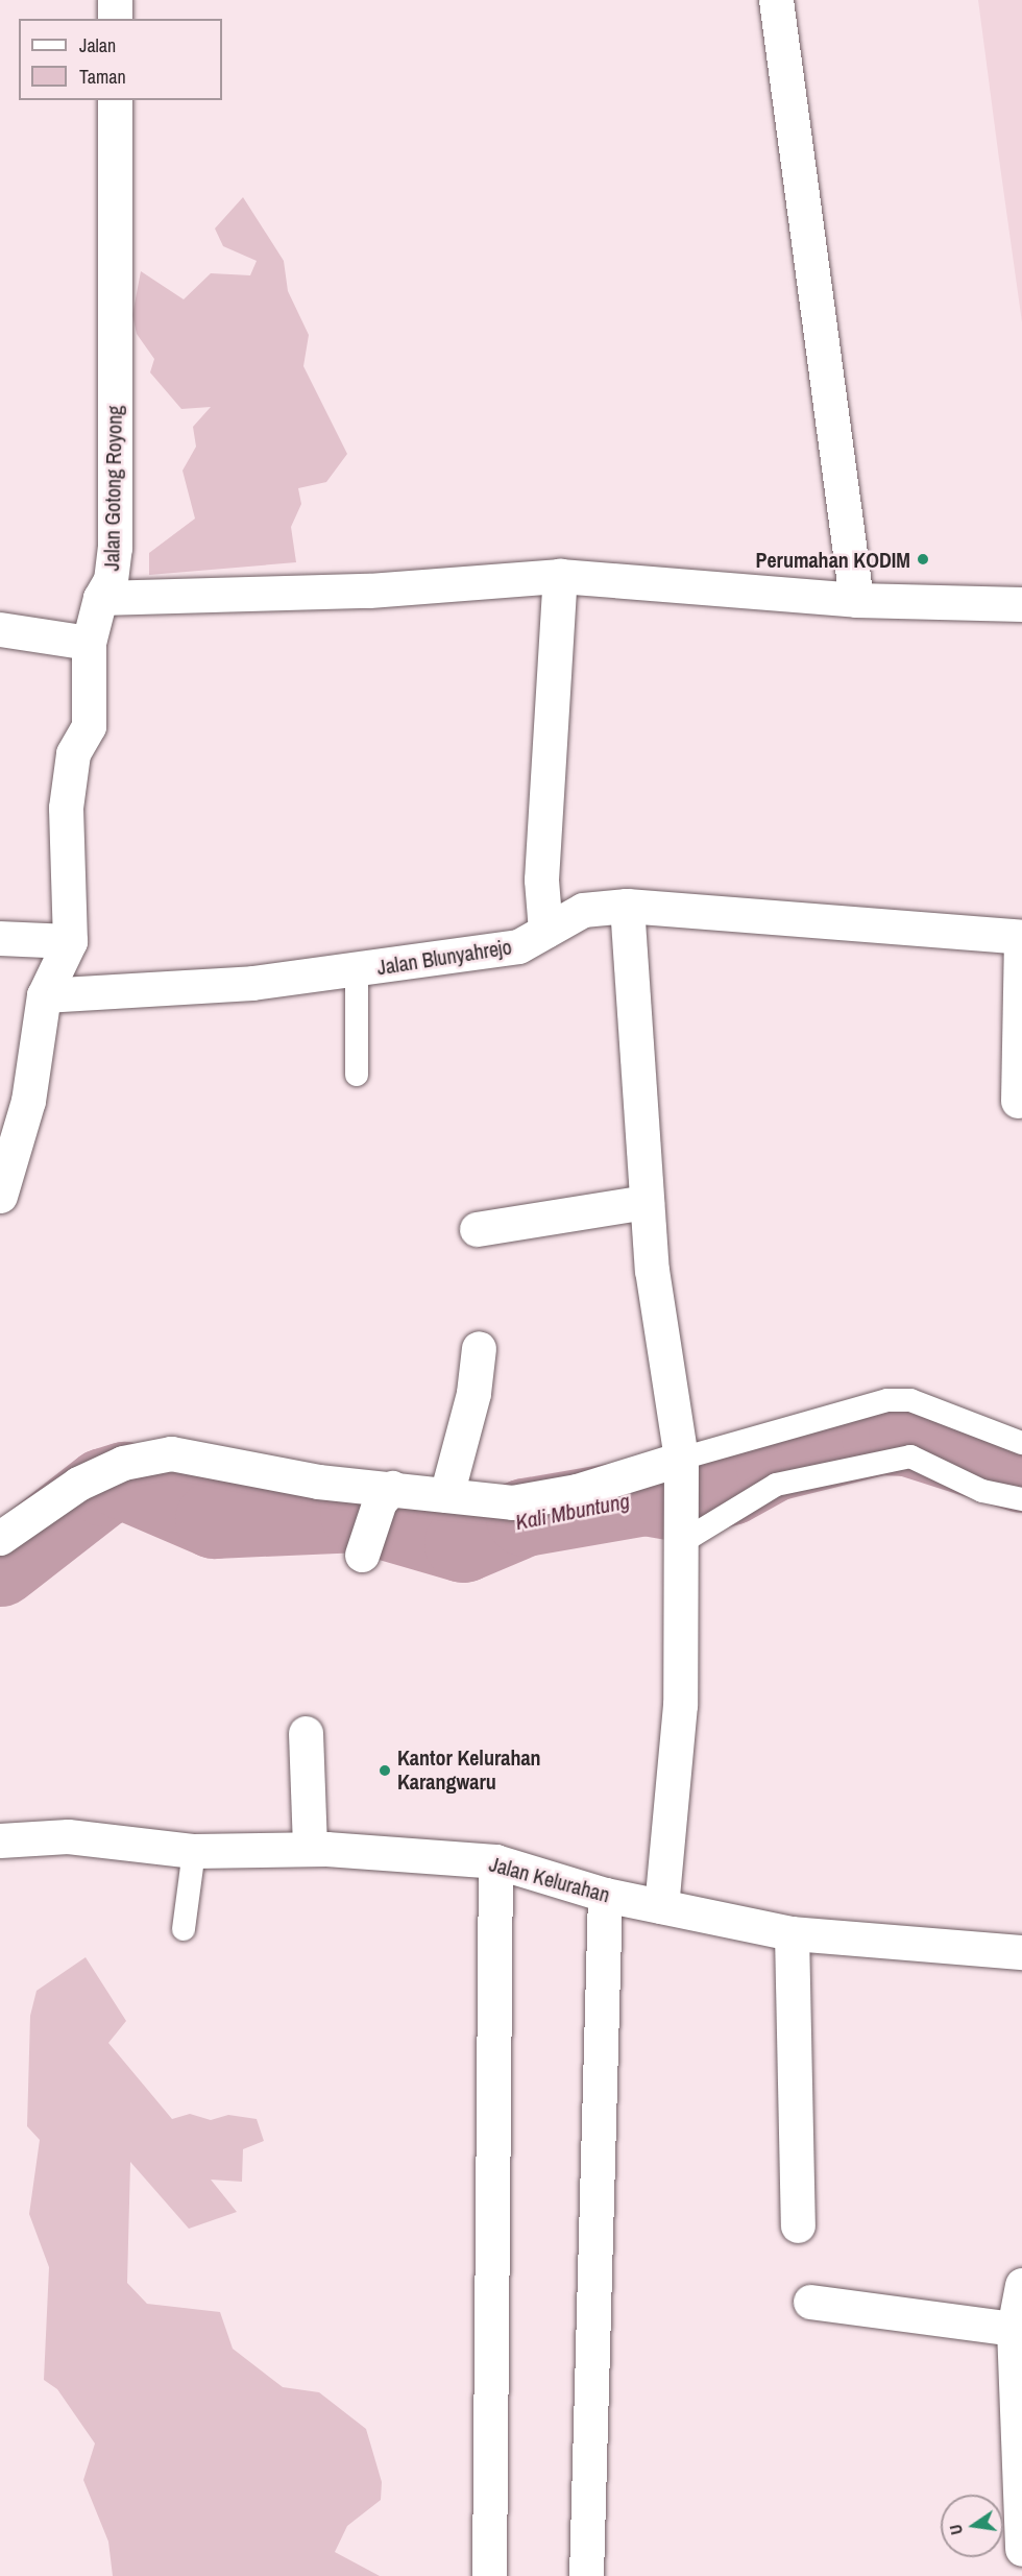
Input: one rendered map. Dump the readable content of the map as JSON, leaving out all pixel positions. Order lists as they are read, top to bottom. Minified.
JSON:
{"streets":{"street":["Jalan Gotong Royong","Jalan Blunyahrejo","Jalan Kelurahan"]},"crossings":[["Jalan Gotong Royong","Jalan Blunyahrejo"]],"water":["Kali Mbuntung"],"places":["Perumahan KODIM","Kantor Kelurahan Karangwaru"],"legend":["Jalan","Taman"],"north":"left"}
